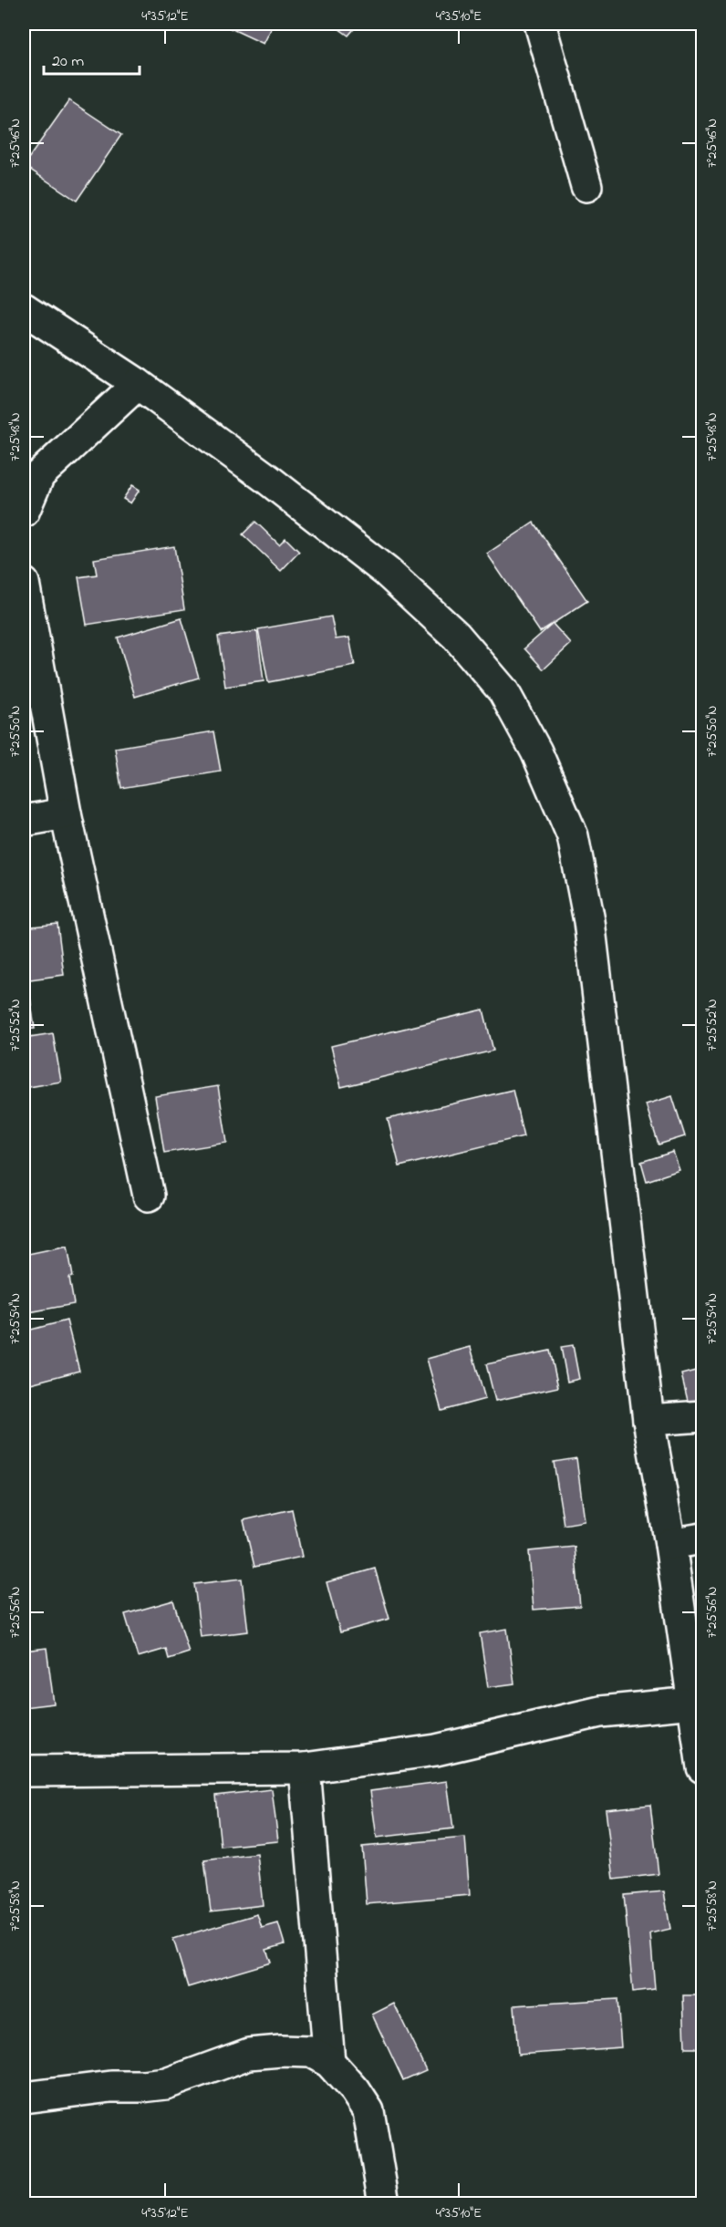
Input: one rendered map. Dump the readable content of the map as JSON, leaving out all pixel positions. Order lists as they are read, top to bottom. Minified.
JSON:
{"scale_bar":"20 m","coordinates":["4°35'12\"E","4°35'10\"E","7°25'46\"N","7°25'48\"N","7°25'50\"N","7°25'52\"N","7°25'54\"N","7°25'56\"N","7°25'58\"N"]}
